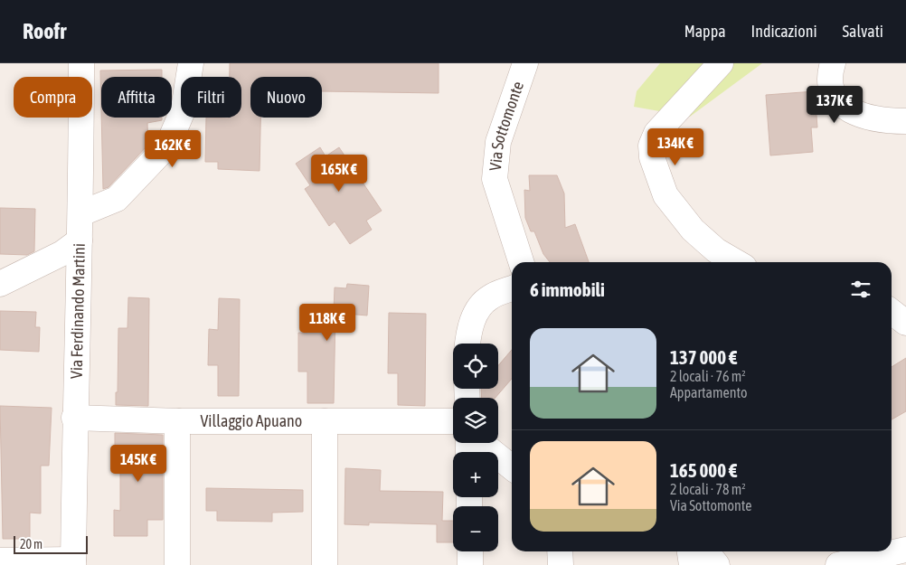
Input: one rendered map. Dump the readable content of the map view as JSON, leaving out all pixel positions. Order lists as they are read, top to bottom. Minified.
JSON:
{"streets":{"street":["Via Sottomonte","Via Ferdinando Martini","Villaggio Apuano"]},"crossings":[["Via Ferdinando Martini","Villaggio Apuano"]],"scale_bar":"20 m","page":{"header":"Roofr","nav":["Mappa","Indicazioni","Salvati"],"chip":["Compra","Affitta","Filtri","Nuovo"],"price":["137K €","134K €","162K €","165K €","118K €","145K €"],"heading":"6 immobili","list":[{"name":"137 000 €","note":"2 locali · 76 m² · Appartamento"},{"name":"165 000 €","note":"2 locali · 78 m² · Via Sottomonte"}],"map_buttons":["+","−"],"scale":"20 m"}}
